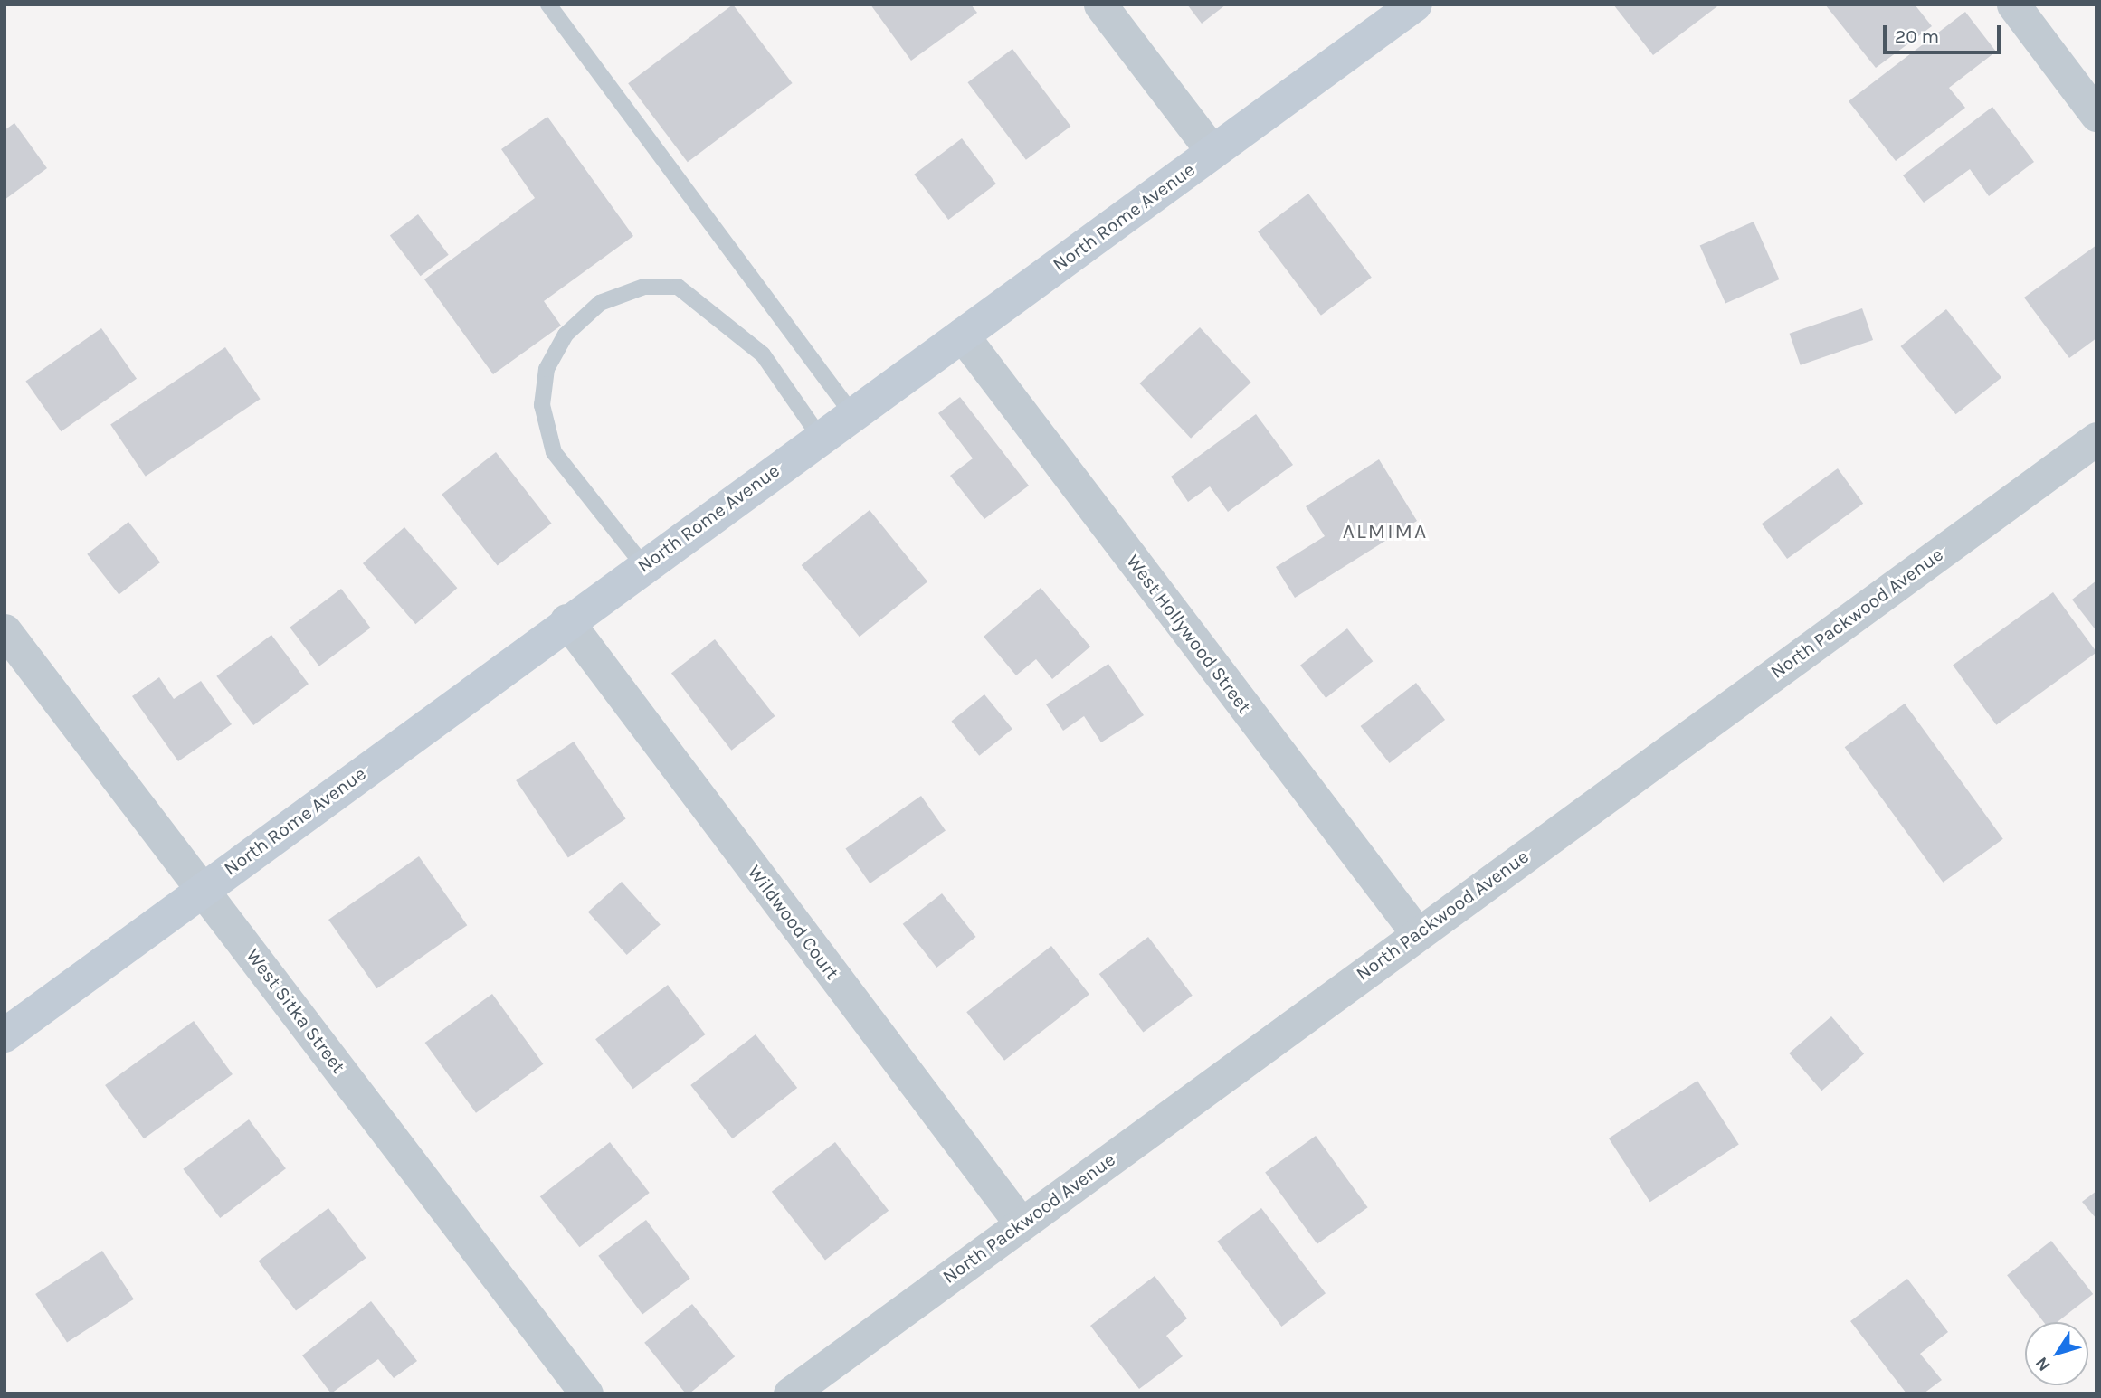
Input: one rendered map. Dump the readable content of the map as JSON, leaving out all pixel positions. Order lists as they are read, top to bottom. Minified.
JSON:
{"streets":{"street":["North Rome Avenue","North Packwood Avenue","West Hollywood Street","Wildwood Court","West Sitka Street"]},"crossings":[["North Rome Avenue","West Hollywood Street"],["North Rome Avenue","Wildwood Court"],["North Rome Avenue","West Sitka Street"],["North Packwood Avenue","West Hollywood Street"],["North Packwood Avenue","Wildwood Court"]],"districts":["ALMIMA"],"scale_bar":"20 m","north":"bottom left"}
